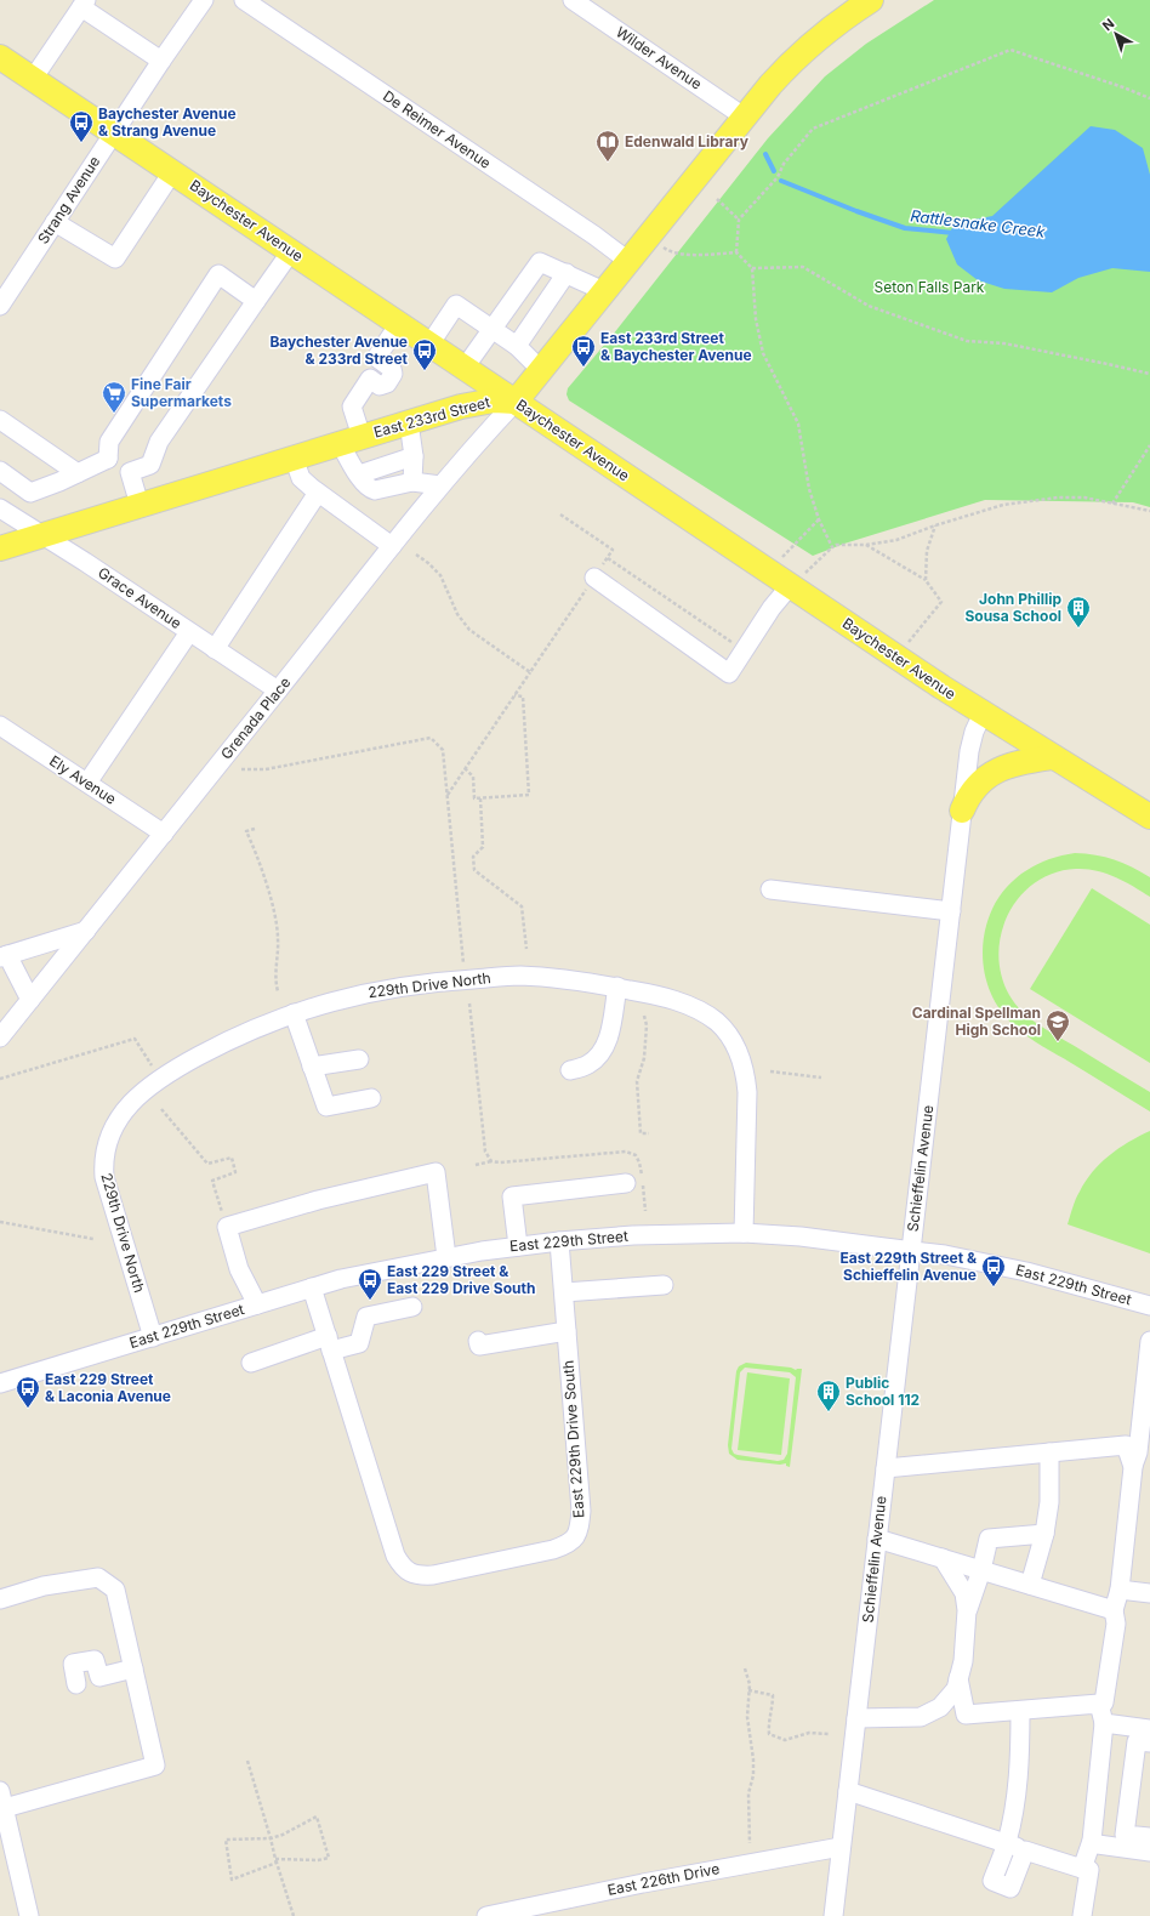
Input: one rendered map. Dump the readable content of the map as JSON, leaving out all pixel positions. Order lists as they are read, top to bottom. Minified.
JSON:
{"streets":{"main road":["Baychester Avenue","East 233rd Street"],"street":["Wilder Avenue","De Reimer Avenue","Strang Avenue","Grace Avenue","Grenada Place","Ely Avenue","229th Drive North","Schieffelin Avenue","East 229th Street","East 229th Drive South","East 226th Drive"]},"crossings":[["Strang Avenue","Baychester Avenue"],["Baychester Avenue","East 233rd Street"],["Baychester Avenue","Grenada Place"],["Baychester Avenue","Schieffelin Avenue"],["East 233rd Street","Grace Avenue"],["East 233rd Street","Grenada Place"],["Grace Avenue","Grenada Place"],["Grenada Place","Ely Avenue"],["229th Drive North","East 229th Street"],["Schieffelin Avenue","East 229th Street"],["Schieffelin Avenue","East 226th Drive"],["East 229th Street","East 229th Drive South"]],"water":["Rattlesnake Creek"],"parks":["Seton Falls Park"],"places":{"bus stop":["Baychester Avenue & Strang Avenue","East 233rd Street & Baychester Avenue","Baychester Avenue & 233rd Street","East 229th Street & Schieffelin Avenue","East 229 Street & East 229 Drive South","East 229 Street & Laconia Avenue"],"library":["Edenwald Library"],"supermarket":["Fine Fair Supermarkets"],"building":["John Phillip Sousa School","Public School 112"],"school or university":["Cardinal Spellman High School"]},"north":"top left"}
